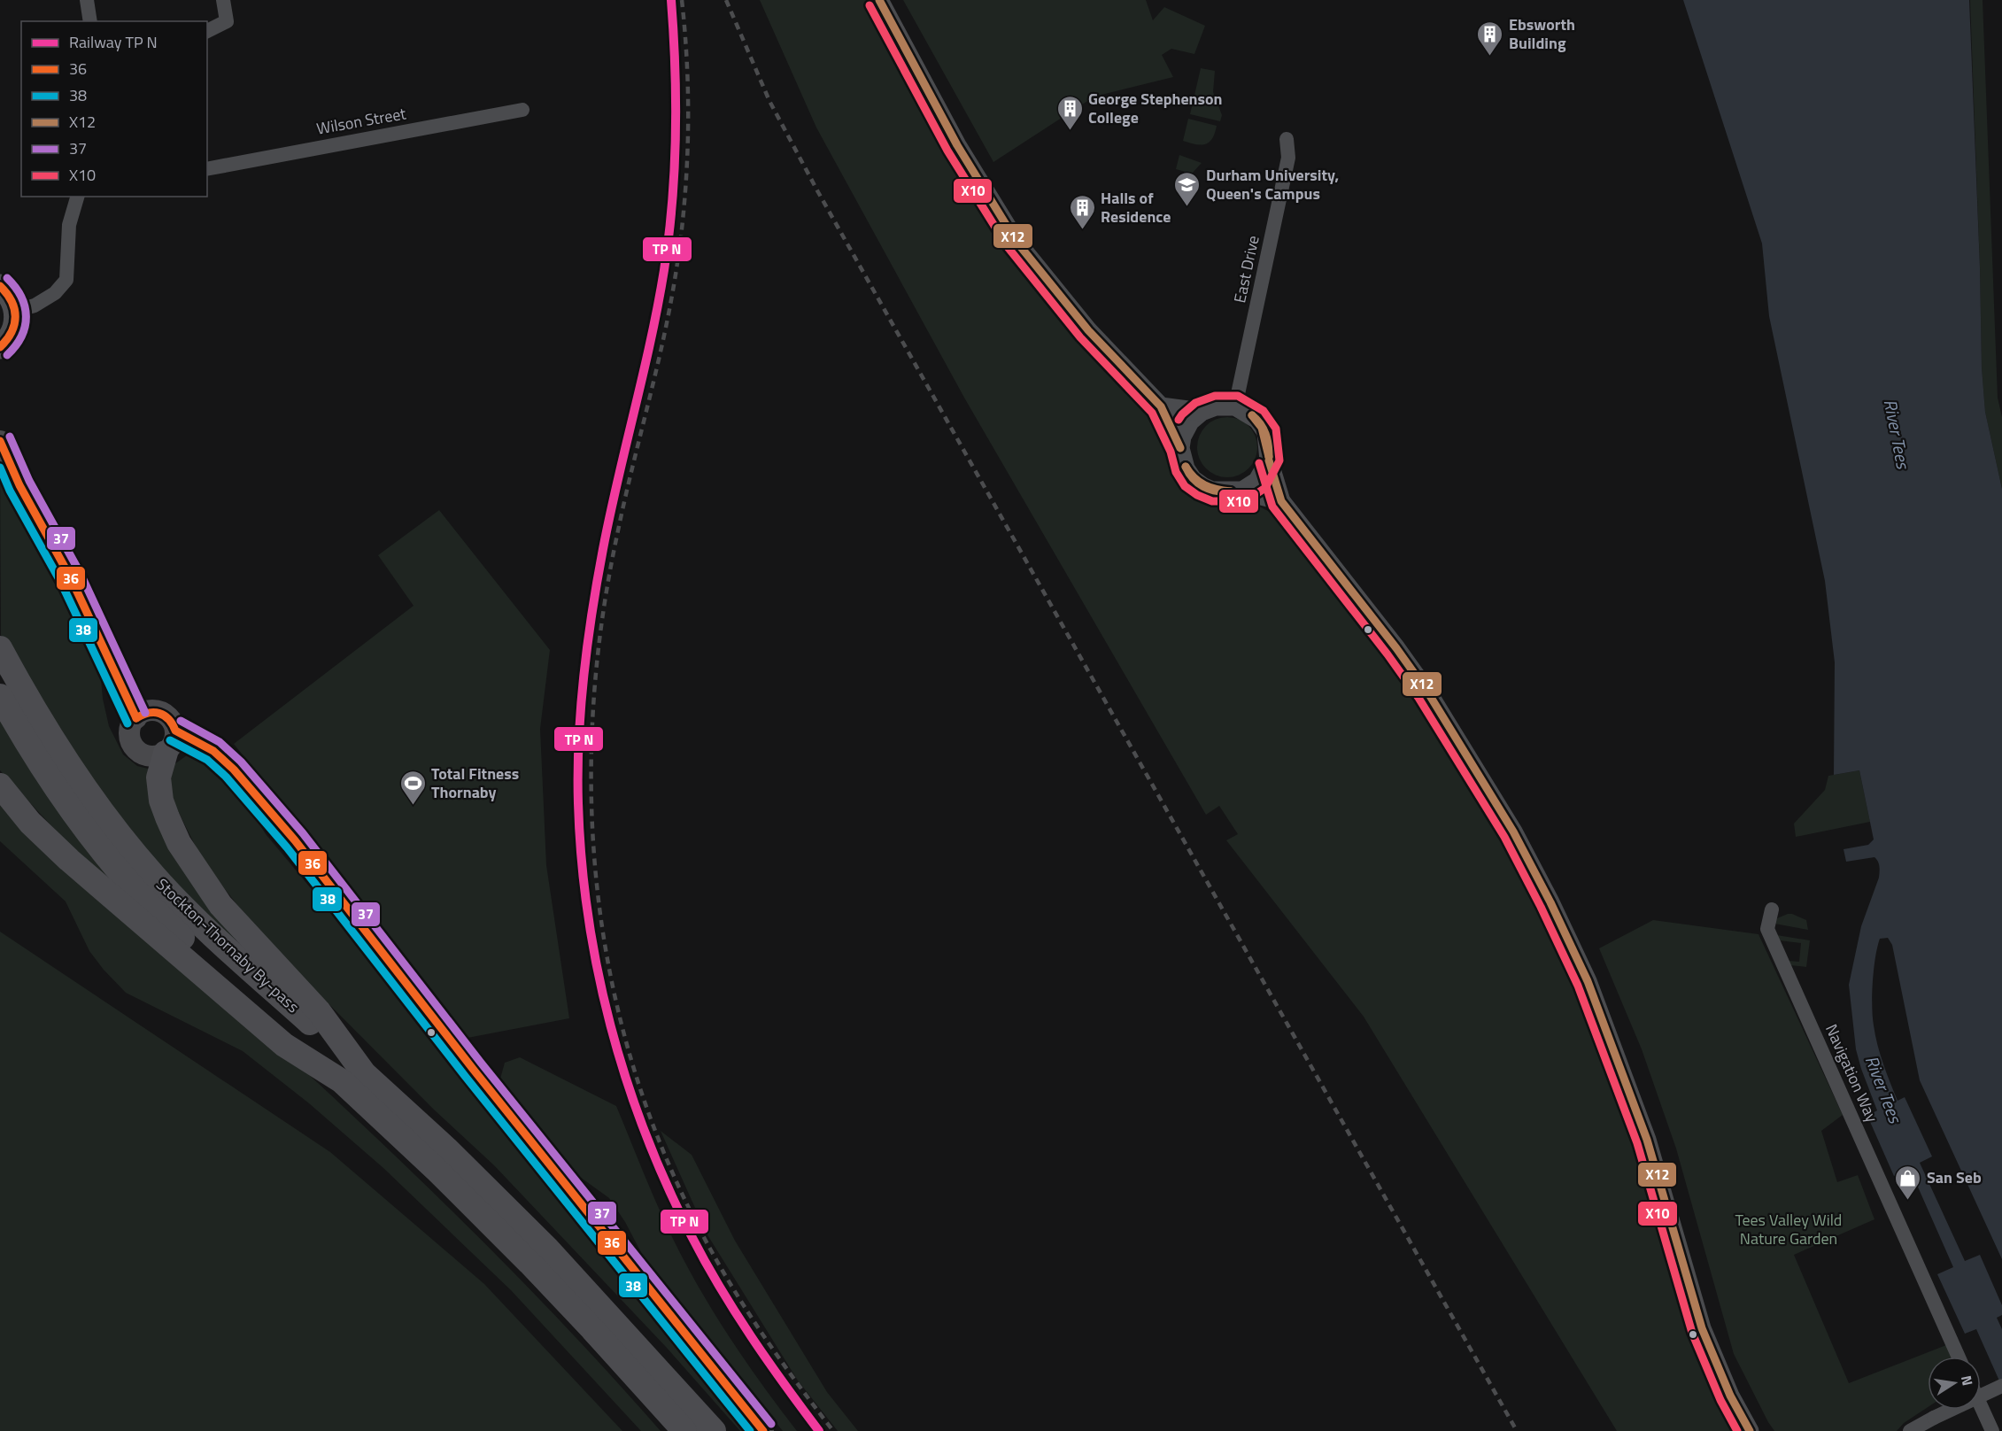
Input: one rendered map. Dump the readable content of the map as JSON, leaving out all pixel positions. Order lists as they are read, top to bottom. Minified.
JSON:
{"streets":{"highway":["Stockton-Thornaby By-pass"],"street":["Wilson Street","East Drive","Navigation Way"]},"water":["River Tees"],"parks":["Tees Valley Wild Nature Garden"],"places":{"building":["Ebsworth Building","George Stephenson College","Halls of Residence"],"school or university":["Durham University, Queen's Campus"],"sports":["Total Fitness Thornaby"],"shop":["San Seb"]},"lines":["transit line X12","transit line X10","transit line 37","transit line 36","transit line 38"],"legend":["Railway TP N","36","38","X12","37","X10"],"north":"right"}
